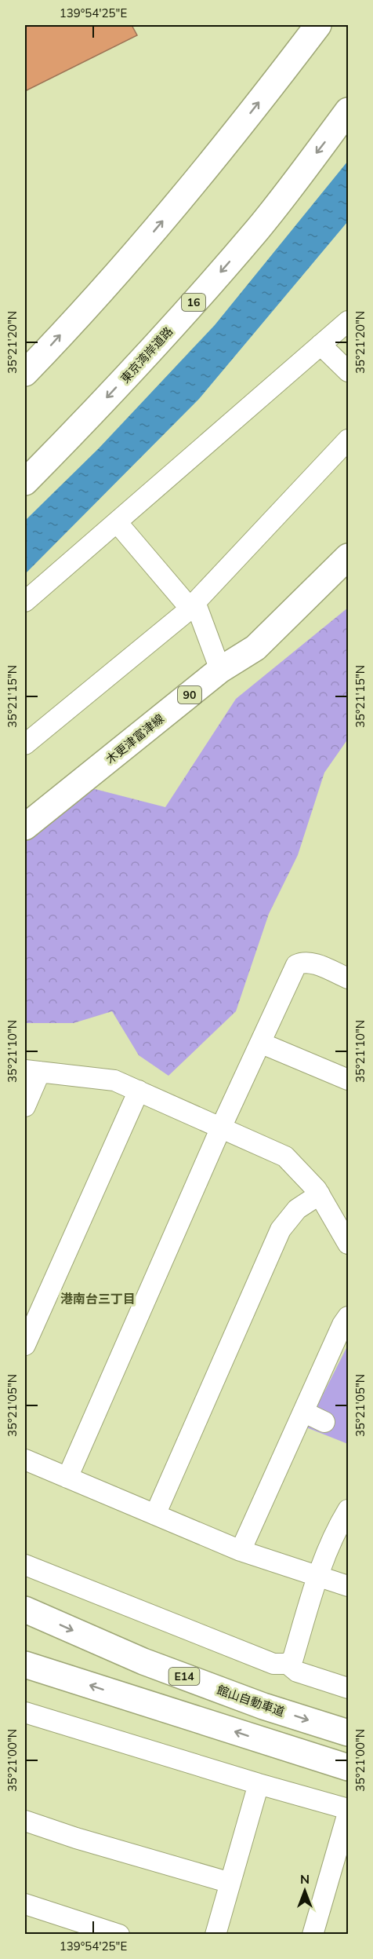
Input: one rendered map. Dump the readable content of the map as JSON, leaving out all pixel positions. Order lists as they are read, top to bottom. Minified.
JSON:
{"streets":{"main road":["16","東京湾岸道路","90","木更津富津線","E14","館山自動車道"]},"districts":["港南台三丁目"],"north":"top","coordinates":["139°54'25\"E","35°21'20\"N","35°21'15\"N","35°21'10\"N","35°21'05\"N","35°21'00\"N"]}
